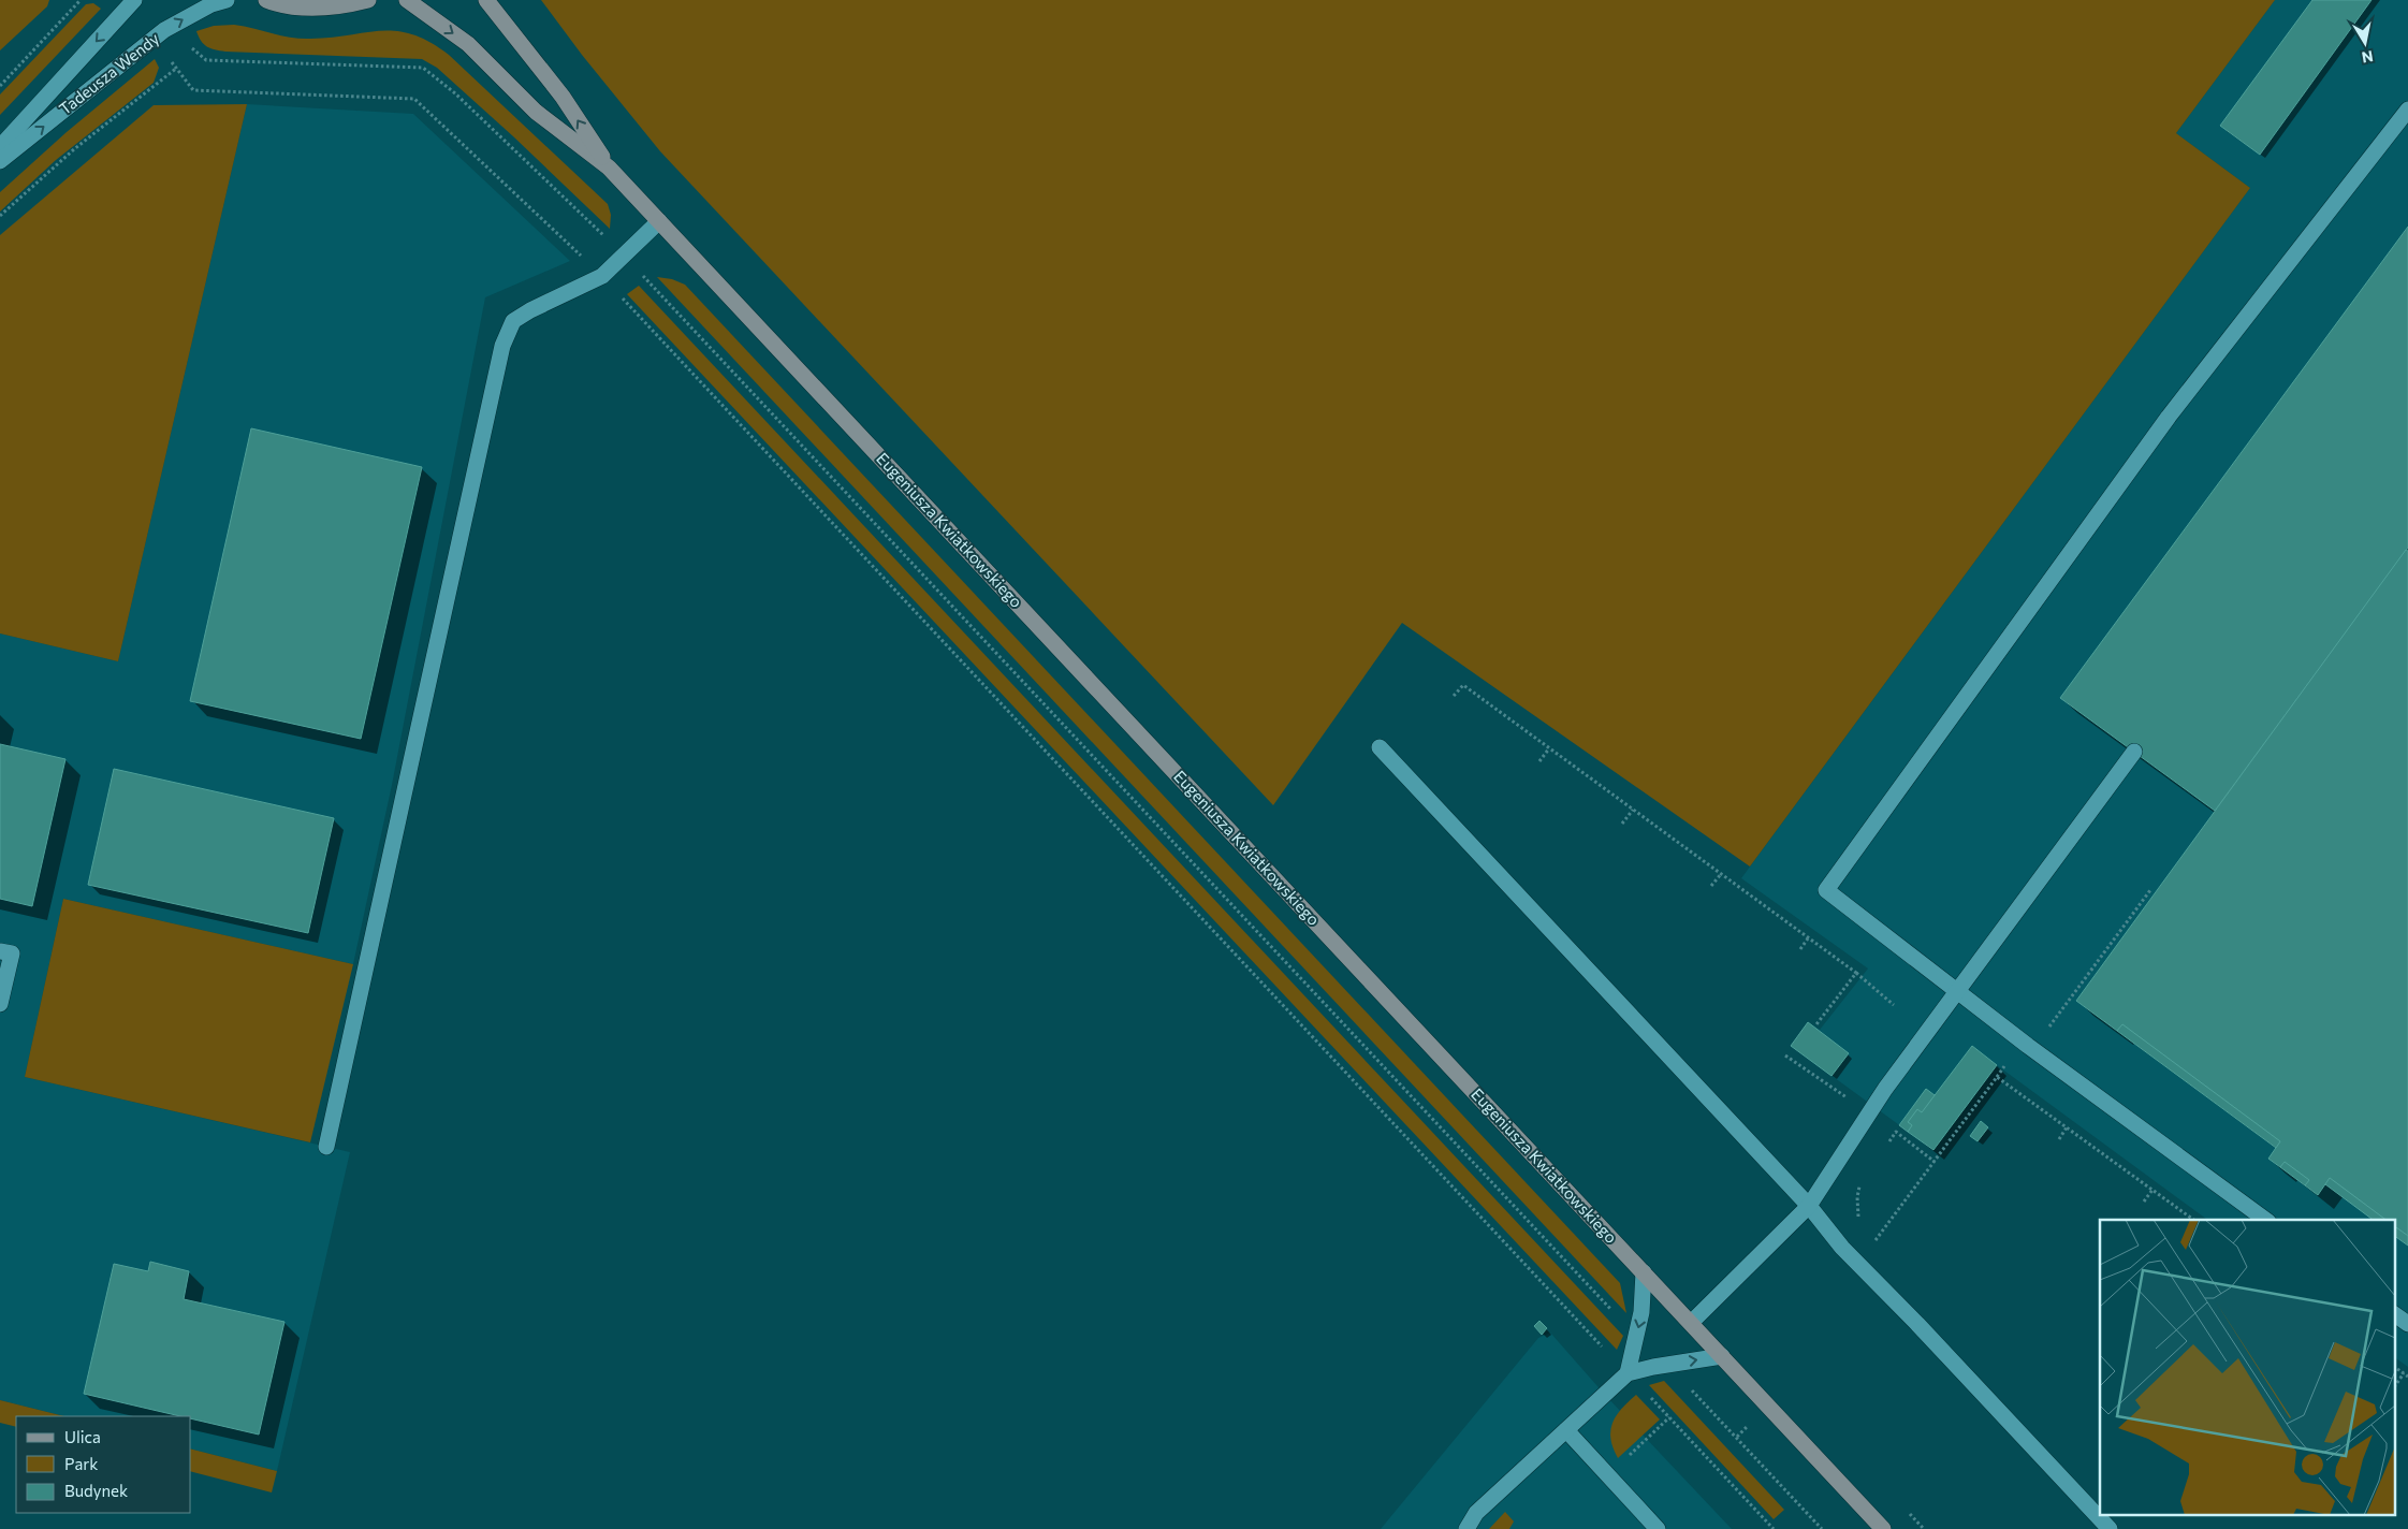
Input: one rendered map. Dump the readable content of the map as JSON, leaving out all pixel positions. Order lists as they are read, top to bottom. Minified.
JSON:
{"streets":{"main road":["Eugeniusza Kwiatkowskiego"],"street":["Tadeusza Wendy"]},"legend":["Ulica","Park","Budynek"],"north":"bottom"}
